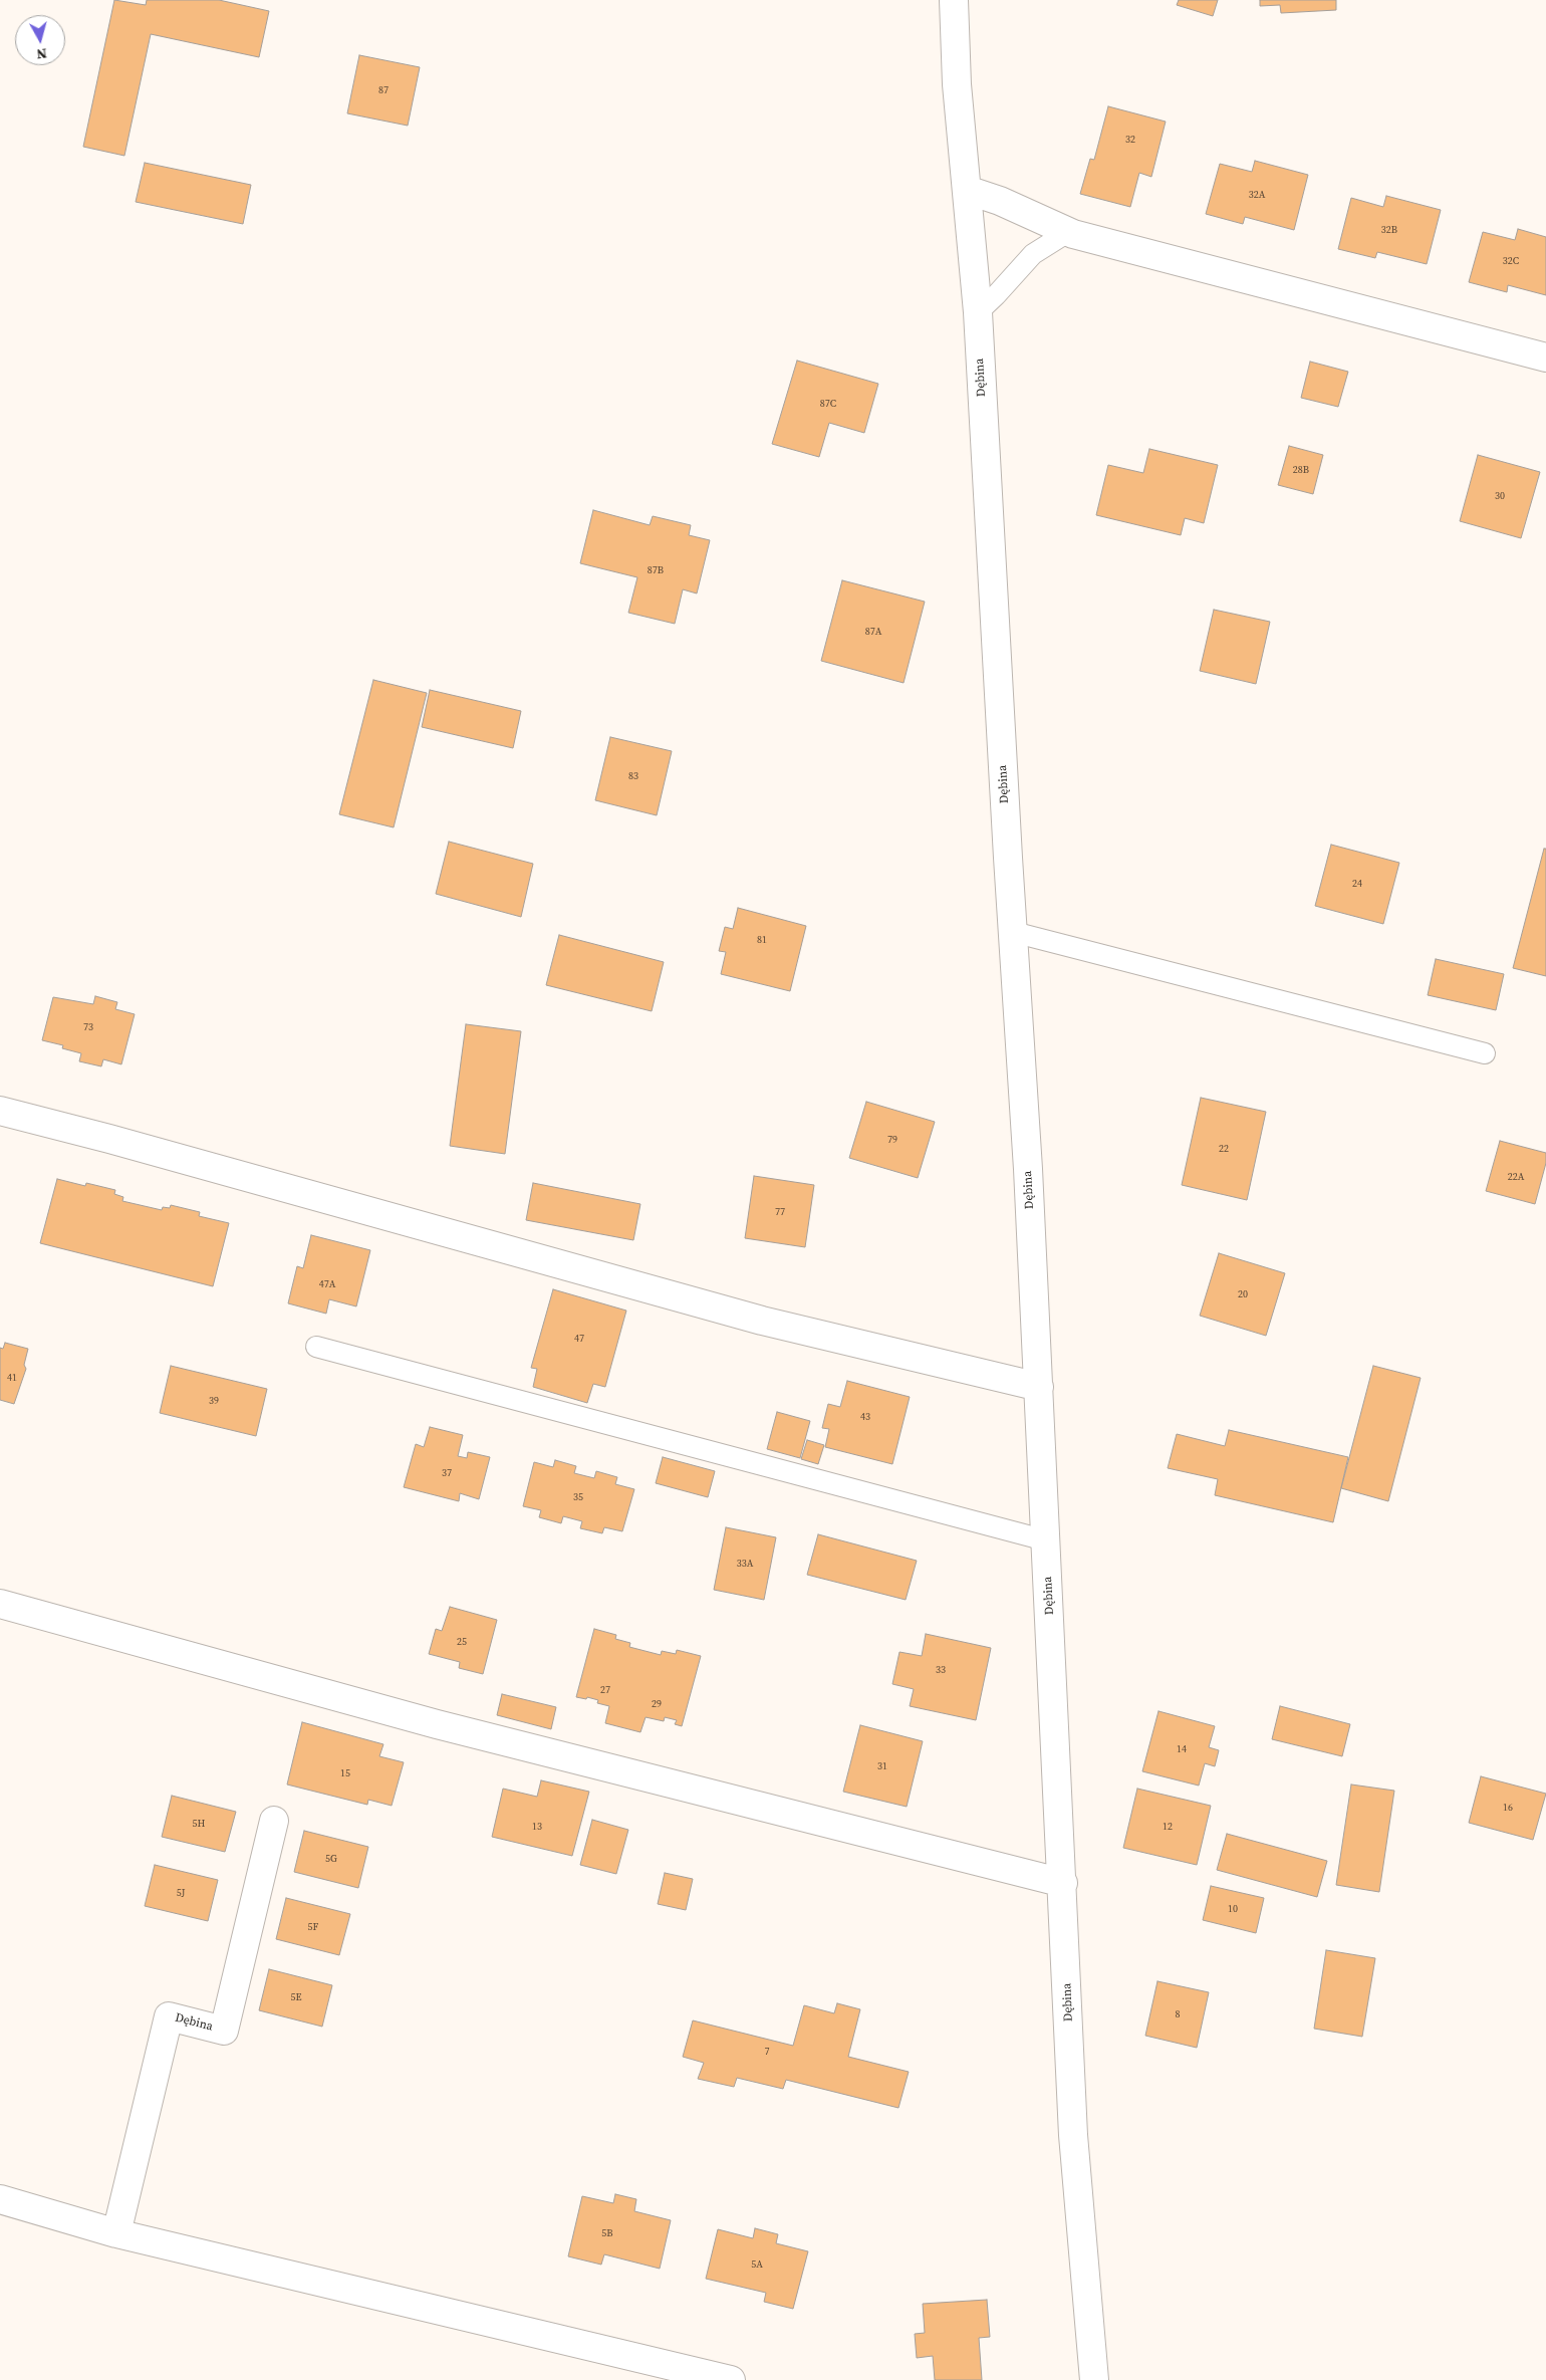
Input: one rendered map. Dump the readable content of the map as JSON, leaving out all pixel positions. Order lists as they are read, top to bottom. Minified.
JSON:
{"streets":{"street":["Dębina"]},"house_numbers":["87","32","32A","32B","32C","87C","28B","30","87B","87A","83","24","81","73","79","22","22A","77","47A","20","47","41","39","43","37","35","33A","25","33","27","29","14","31","15","16","5H","13","12","5G","5J","10","5F","5E","8","7","5B","5A"],"north":"bottom"}
